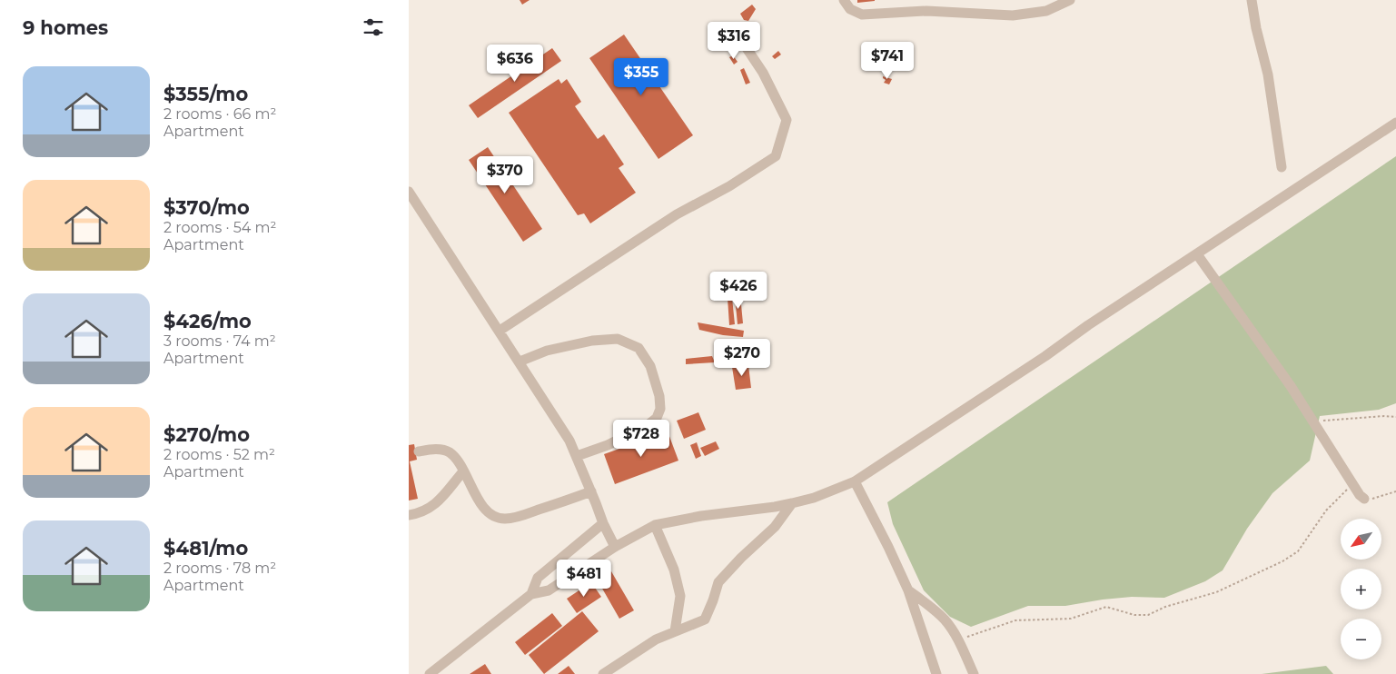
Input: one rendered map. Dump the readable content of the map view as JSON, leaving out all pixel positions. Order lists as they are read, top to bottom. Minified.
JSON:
{"north":"bottom left","page":{"heading":"9 homes","price":["$316","$741","$636","$355","$370","$426","$270","$728","$481"],"list":[{"name":"$355/mo","note":"2 rooms · 66 m² · Apartment"},{"name":"$370/mo","note":"2 rooms · 54 m² · Apartment"},{"name":"$426/mo","note":"3 rooms · 74 m² · Apartment"},{"name":"$270/mo","note":"2 rooms · 52 m² · Apartment"},{"name":"$481/mo","note":"2 rooms · 78 m² · Apartment"}],"map_buttons":["+","−"]}}
